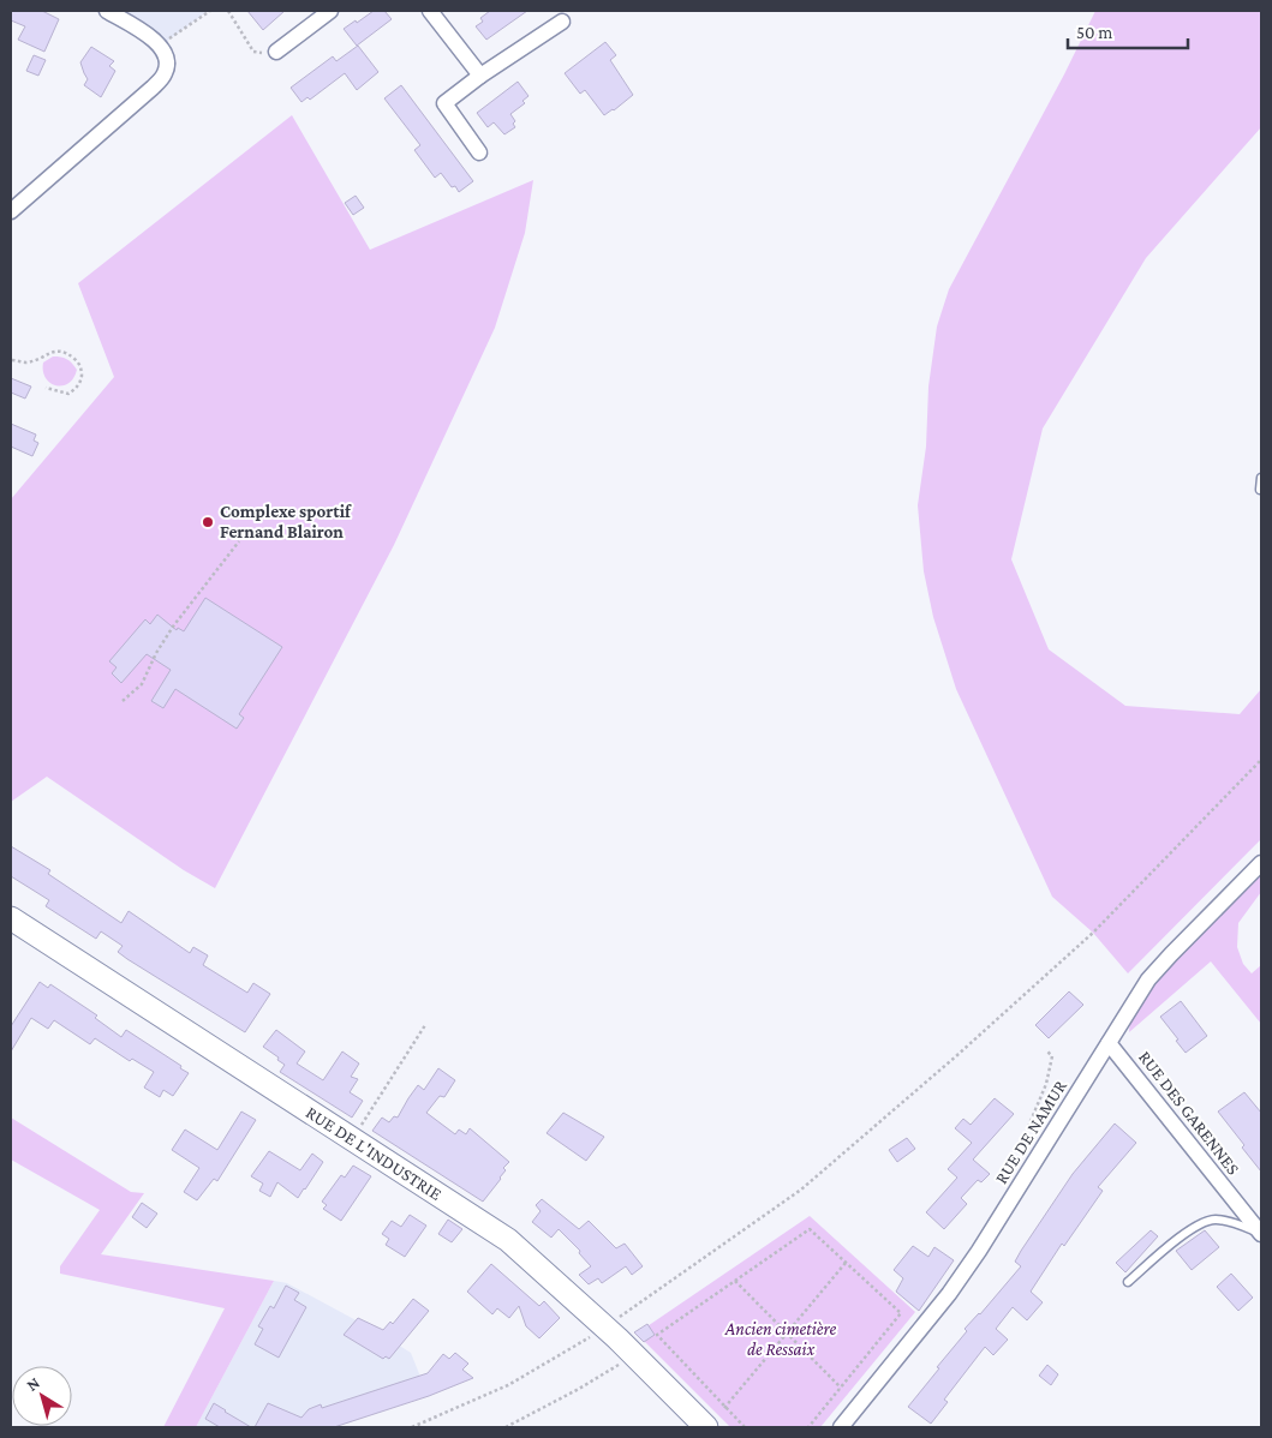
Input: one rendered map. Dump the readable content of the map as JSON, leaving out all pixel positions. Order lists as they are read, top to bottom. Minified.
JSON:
{"streets":{"street":["RUE DES GARENNES","RUE DE NAMUR","RUE DE L'INDUSTRIE"]},"crossings":[["RUE DES GARENNES","RUE DE NAMUR"]],"parks":["Ancien cimetière de Ressaix"],"places":["Complexe sportif Fernand Blairon"],"scale_bar":"50 m","north":"top left"}
